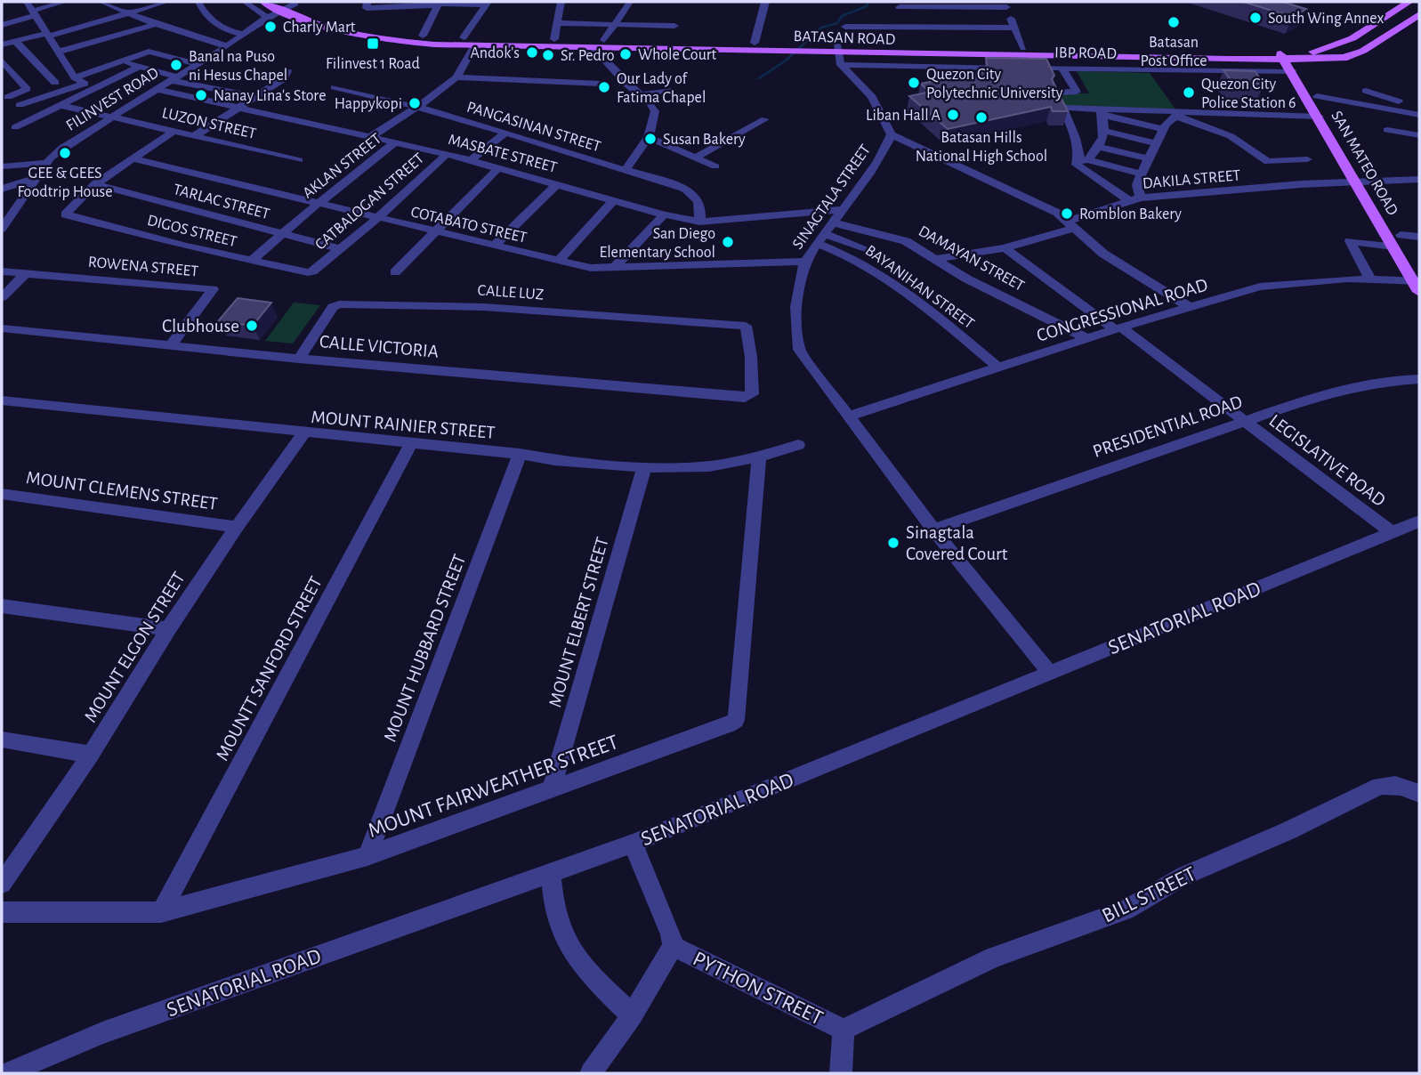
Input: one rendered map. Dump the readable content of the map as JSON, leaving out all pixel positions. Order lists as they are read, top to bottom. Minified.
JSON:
{"streets":{"main road":["BATASAN ROAD","SAN MATEO ROAD"],"street":["IBP ROAD","FILINVEST ROAD","LUZON STREET","PANGASINAN STREET","MASBATE STREET","AKLAN STREET","DAKILA STREET","SINAGTALA STREET","TARLAC STREET","CATBALOGAN STREET","COTABATO STREET","DIGOS STREET","DAMAYAN STREET","ROWENA STREET","BAYANIHAN STREET","CALLE LUZ","CONGRESSIONAL ROAD","CALLE VICTORIA","MOUNT RAINIER STREET","PRESIDENTIAL ROAD","LEGISLATIVE ROAD","MOUNT CLEMENS STREET","SENATORIAL ROAD","MOUNT ELBERT STREET","MOUNT ELGON STREET","MOUNT HUBBARD STREET","MOUNTT SANFORD STREET","MOUNT FAIRWEATHER STREET","BILL STREET","PYTHON STREET"]},"crossings":[["BATASAN ROAD","IBP ROAD"],["BATASAN ROAD","FILINVEST ROAD"],["BATASAN ROAD","SAN MATEO ROAD"],["BATASAN ROAD","SINAGTALA STREET"],["IBP ROAD","SAN MATEO ROAD"],["FILINVEST ROAD","LUZON STREET"],["FILINVEST ROAD","MASBATE STREET"],["PANGASINAN STREET","MASBATE STREET"],["MASBATE STREET","AKLAN STREET"],["MASBATE STREET","SINAGTALA STREET"],["MASBATE STREET","CATBALOGAN STREET"],["SAN MATEO ROAD","DAKILA STREET"],["SAN MATEO ROAD","CONGRESSIONAL ROAD"],["AKLAN STREET","TARLAC STREET"],["AKLAN STREET","COTABATO STREET"],["AKLAN STREET","DIGOS STREET"],["DAKILA STREET","DAMAYAN STREET"],["DAKILA STREET","LEGISLATIVE ROAD"],["SINAGTALA STREET","COTABATO STREET"],["SINAGTALA STREET","DAMAYAN STREET"],["SINAGTALA STREET","BAYANIHAN STREET"],["SINAGTALA STREET","CONGRESSIONAL ROAD"],["SINAGTALA STREET","PRESIDENTIAL ROAD"],["SINAGTALA STREET","SENATORIAL ROAD"],["TARLAC STREET","CATBALOGAN STREET"],["TARLAC STREET","DIGOS STREET"],["CATBALOGAN STREET","COTABATO STREET"],["CATBALOGAN STREET","DIGOS STREET"],["DAMAYAN STREET","CONGRESSIONAL ROAD"],["ROWENA STREET","CALLE VICTORIA"],["BAYANIHAN STREET","CONGRESSIONAL ROAD"],["CALLE LUZ","CALLE VICTORIA"],["CONGRESSIONAL ROAD","LEGISLATIVE ROAD"],["MOUNT RAINIER STREET","MOUNT ELBERT STREET"],["MOUNT RAINIER STREET","MOUNT ELGON STREET"],["MOUNT RAINIER STREET","MOUNT HUBBARD STREET"],["MOUNT RAINIER STREET","MOUNTT SANFORD STREET"],["MOUNT RAINIER STREET","MOUNT FAIRWEATHER STREET"],["PRESIDENTIAL ROAD","LEGISLATIVE ROAD"],["LEGISLATIVE ROAD","SENATORIAL ROAD"],["MOUNT CLEMENS STREET","MOUNT ELGON STREET"],["MOUNT ELBERT STREET","MOUNT FAIRWEATHER STREET"],["MOUNT HUBBARD STREET","MOUNT FAIRWEATHER STREET"],["MOUNTT SANFORD STREET","MOUNT FAIRWEATHER STREET"],["BILL STREET","PYTHON STREET"]],"places":{"other":["South Wing Annex","Batasan Post Office","Charly Mart","Andok's","Whole Court","Sr. Pedro","Banal na Puso ni Hesus Chapel","Quezon City Polytechnic University","Our Lady of Fatima Chapel","Quezon City Police Station 6","Nanay Lina's Store","Happykopi","Liban Hall A","Batasan Hills National High School","Susan Bakery","GEE & GEES Foodtrip House","Romblon Bakery","San Diego Elementary School","Clubhouse","Sinagtala Covered Court"],"transit":["Filinvest 1 Road"]}}
